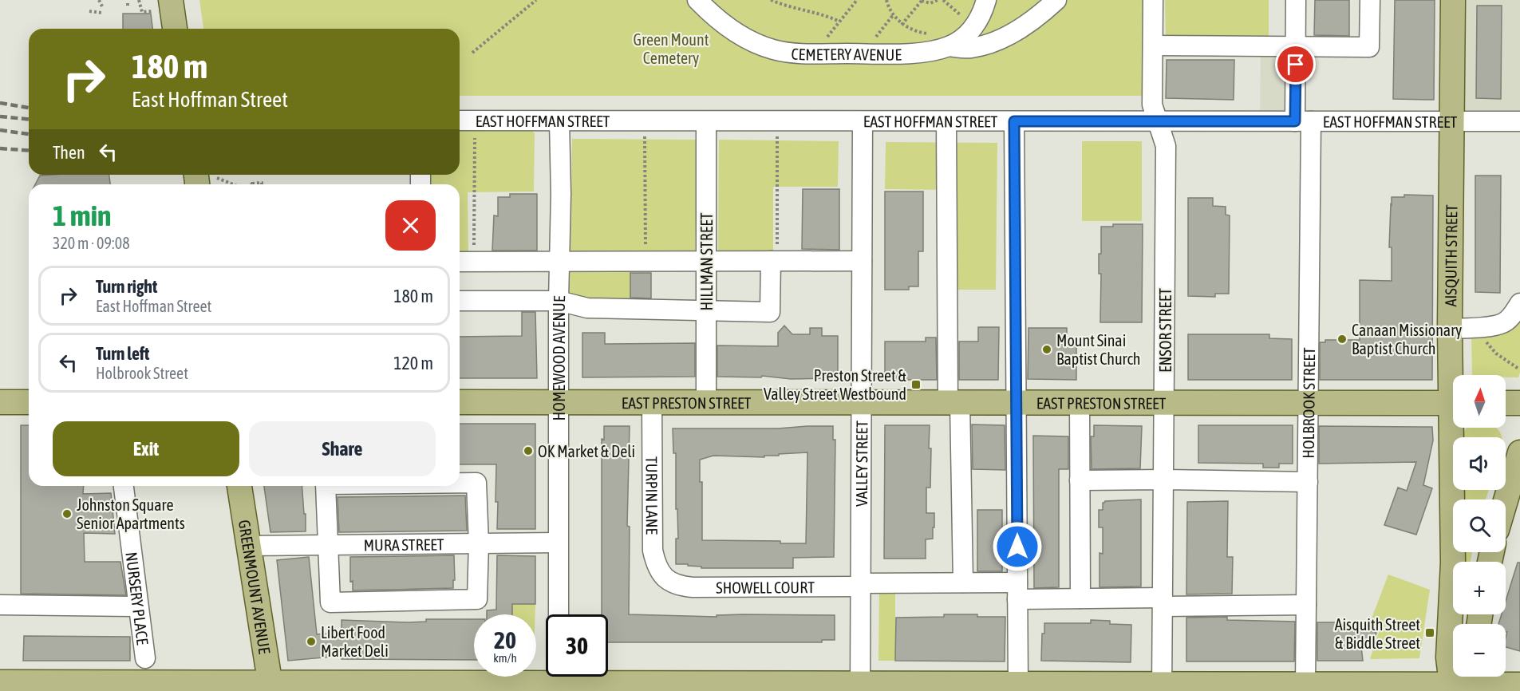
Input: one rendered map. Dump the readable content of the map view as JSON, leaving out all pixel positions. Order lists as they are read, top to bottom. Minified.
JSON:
{"streets":{"main road":["AISQUITH STREET","EAST PRESTON STREET","GREENMOUNT AVENUE"],"street":["CEMETERY AVENUE","EAST HOFFMAN STREET","HILLMAN STREET","ENSOR STREET","HOMEWOOD AVENUE","HOLBROOK STREET","VALLEY STREET","TURPIN LANE","MURA STREET","SHOWELL COURT","NURSERY PLACE"]},"crossings":[["EAST HOFFMAN STREET","AISQUITH STREET"],["EAST HOFFMAN STREET","HILLMAN STREET"],["EAST HOFFMAN STREET","ENSOR STREET"],["EAST HOFFMAN STREET","HOMEWOOD AVENUE"],["EAST HOFFMAN STREET","HOLBROOK STREET"],["EAST HOFFMAN STREET","VALLEY STREET"],["HILLMAN STREET","EAST PRESTON STREET"],["ENSOR STREET","EAST PRESTON STREET"],["ENSOR STREET","SHOWELL COURT"],["HOMEWOOD AVENUE","EAST PRESTON STREET"],["HOMEWOOD AVENUE","MURA STREET"],["EAST PRESTON STREET","HOLBROOK STREET"],["EAST PRESTON STREET","VALLEY STREET"],["EAST PRESTON STREET","TURPIN LANE"],["HOLBROOK STREET","SHOWELL COURT"],["VALLEY STREET","SHOWELL COURT"],["TURPIN LANE","SHOWELL COURT"],["MURA STREET","GREENMOUNT AVENUE"]],"parks":["Green Mount Cemetery"],"places":{"other":["Canaan Missionary Baptist Church","Mount Sinai Baptist Church","OK Market & Deli","Johnston Square Senior Apartments","Libert Food Market Deli"],"transit":["Preston Street & Valley Street Westbound","Aisquith Street & Biddle Street"]},"north":"top","page":{"turn":["180 m","East Hoffman Street"],"then":"Then","heading":["1 min","320 m · 09:08"],"list":[{"name":"Turn right","note":"East Hoffman Street","value":"180 m"},{"name":"Turn left","note":"Holbrook Street","value":"120 m"}],"map_buttons":["+","−"],"buttons":["Exit","Share"],"speed":"20 km/h","limit":"30"}}
